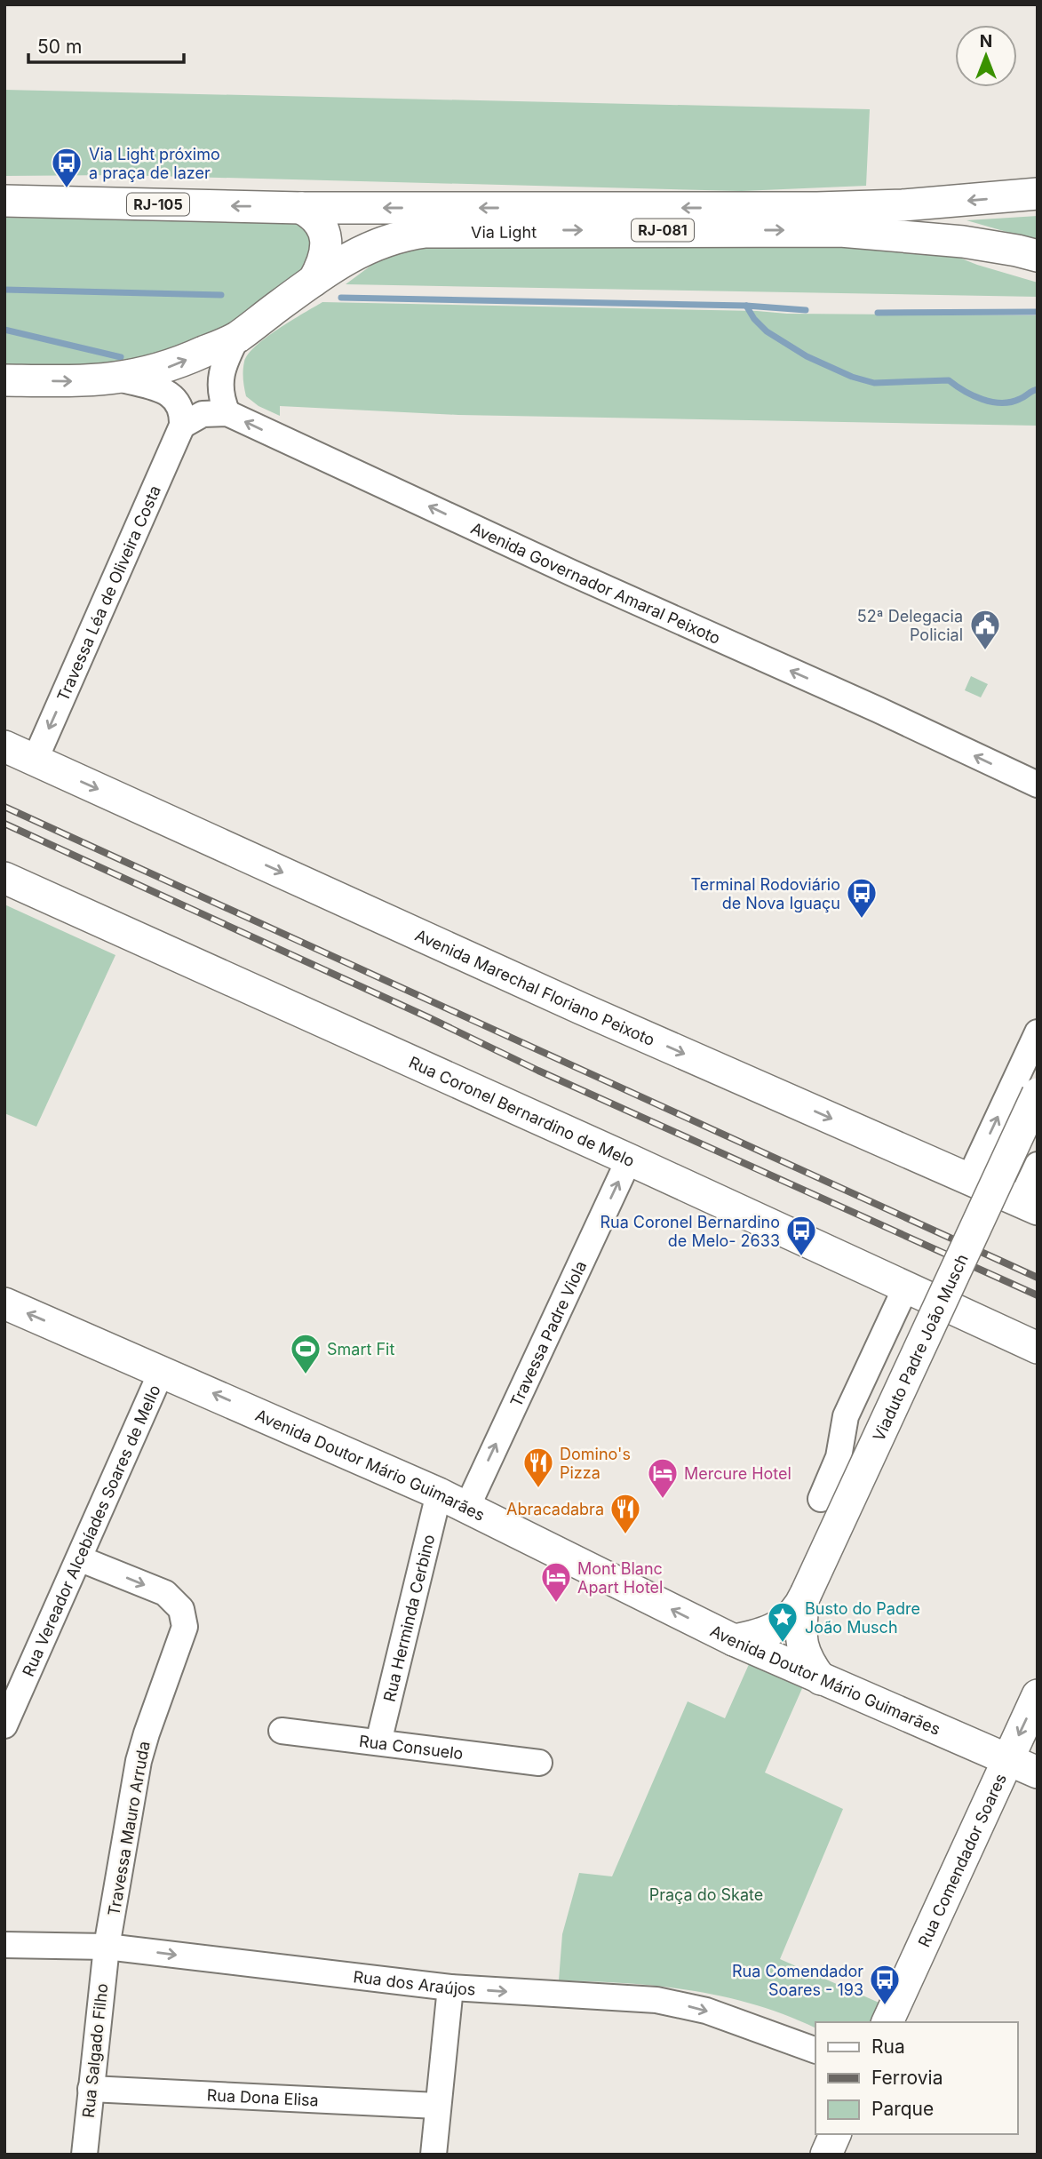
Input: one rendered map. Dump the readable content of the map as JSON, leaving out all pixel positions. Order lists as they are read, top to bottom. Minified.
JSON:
{"streets":{"main road":["RJ-105","RJ-081","Via Light","Avenida Marechal Floriano Peixoto","Rua Coronel Bernardino de Melo","Viaduto Padre João Musch","Avenida Doutor Mário Guimarães","Rua Comendador Soares"],"street":["Avenida Governador Amaral Peixoto","Travessa Léa de Oliveira Costa","Travessa Padre Viola","Rua Vereador Alcebíades Soares de Mello","Rua Herminda Cerbino","Rua Consuelo","Travessa Mauro Arruda","Rua dos Araújos","Rua Salgado Filho","Rua Dona Elisa"]},"crossings":[["Travessa Léa de Oliveira Costa","Avenida Marechal Floriano Peixoto"],["Rua Coronel Bernardino de Melo","Travessa Padre Viola"],["Travessa Padre Viola","Avenida Doutor Mário Guimarães"],["Viaduto Padre João Musch","Avenida Doutor Mário Guimarães"],["Avenida Doutor Mário Guimarães","Rua Vereador Alcebíades Soares de Mello"],["Avenida Doutor Mário Guimarães","Rua Herminda Cerbino"],["Avenida Doutor Mário Guimarães","Rua Comendador Soares"],["Rua Vereador Alcebíades Soares de Mello","Travessa Mauro Arruda"],["Rua Herminda Cerbino","Rua Consuelo"],["Travessa Mauro Arruda","Rua dos Araújos"],["Travessa Mauro Arruda","Rua Salgado Filho"],["Rua dos Araújos","Rua Salgado Filho"],["Rua Salgado Filho","Rua Dona Elisa"]],"one_way":["Avenida Governador Amaral Peixoto","Travessa Léa de Oliveira Costa","Avenida Marechal Floriano Peixoto","Travessa Padre Viola","Avenida Doutor Mário Guimarães","Travessa Mauro Arruda","Rua dos Araújos"],"parks":["Praça do Skate"],"places":{"bus stop":["Via Light próximo a praça de lazer","Terminal Rodoviário de Nova Iguaçu","Rua Coronel Bernardino de Melo- 2633","Rua Comendador Soares - 193"],"public building":["52ª Delegacia Policial"],"sports":["Smart Fit"],"restaurant":["Domino's Pizza","Abracadabra"],"hotel":["Mercure Hotel","Mont Blanc Apart Hotel"],"place":["Busto do Padre João Musch"]},"legend":["Rua","Ferrovia","Parque"],"scale_bar":"50 m","north":"top"}
